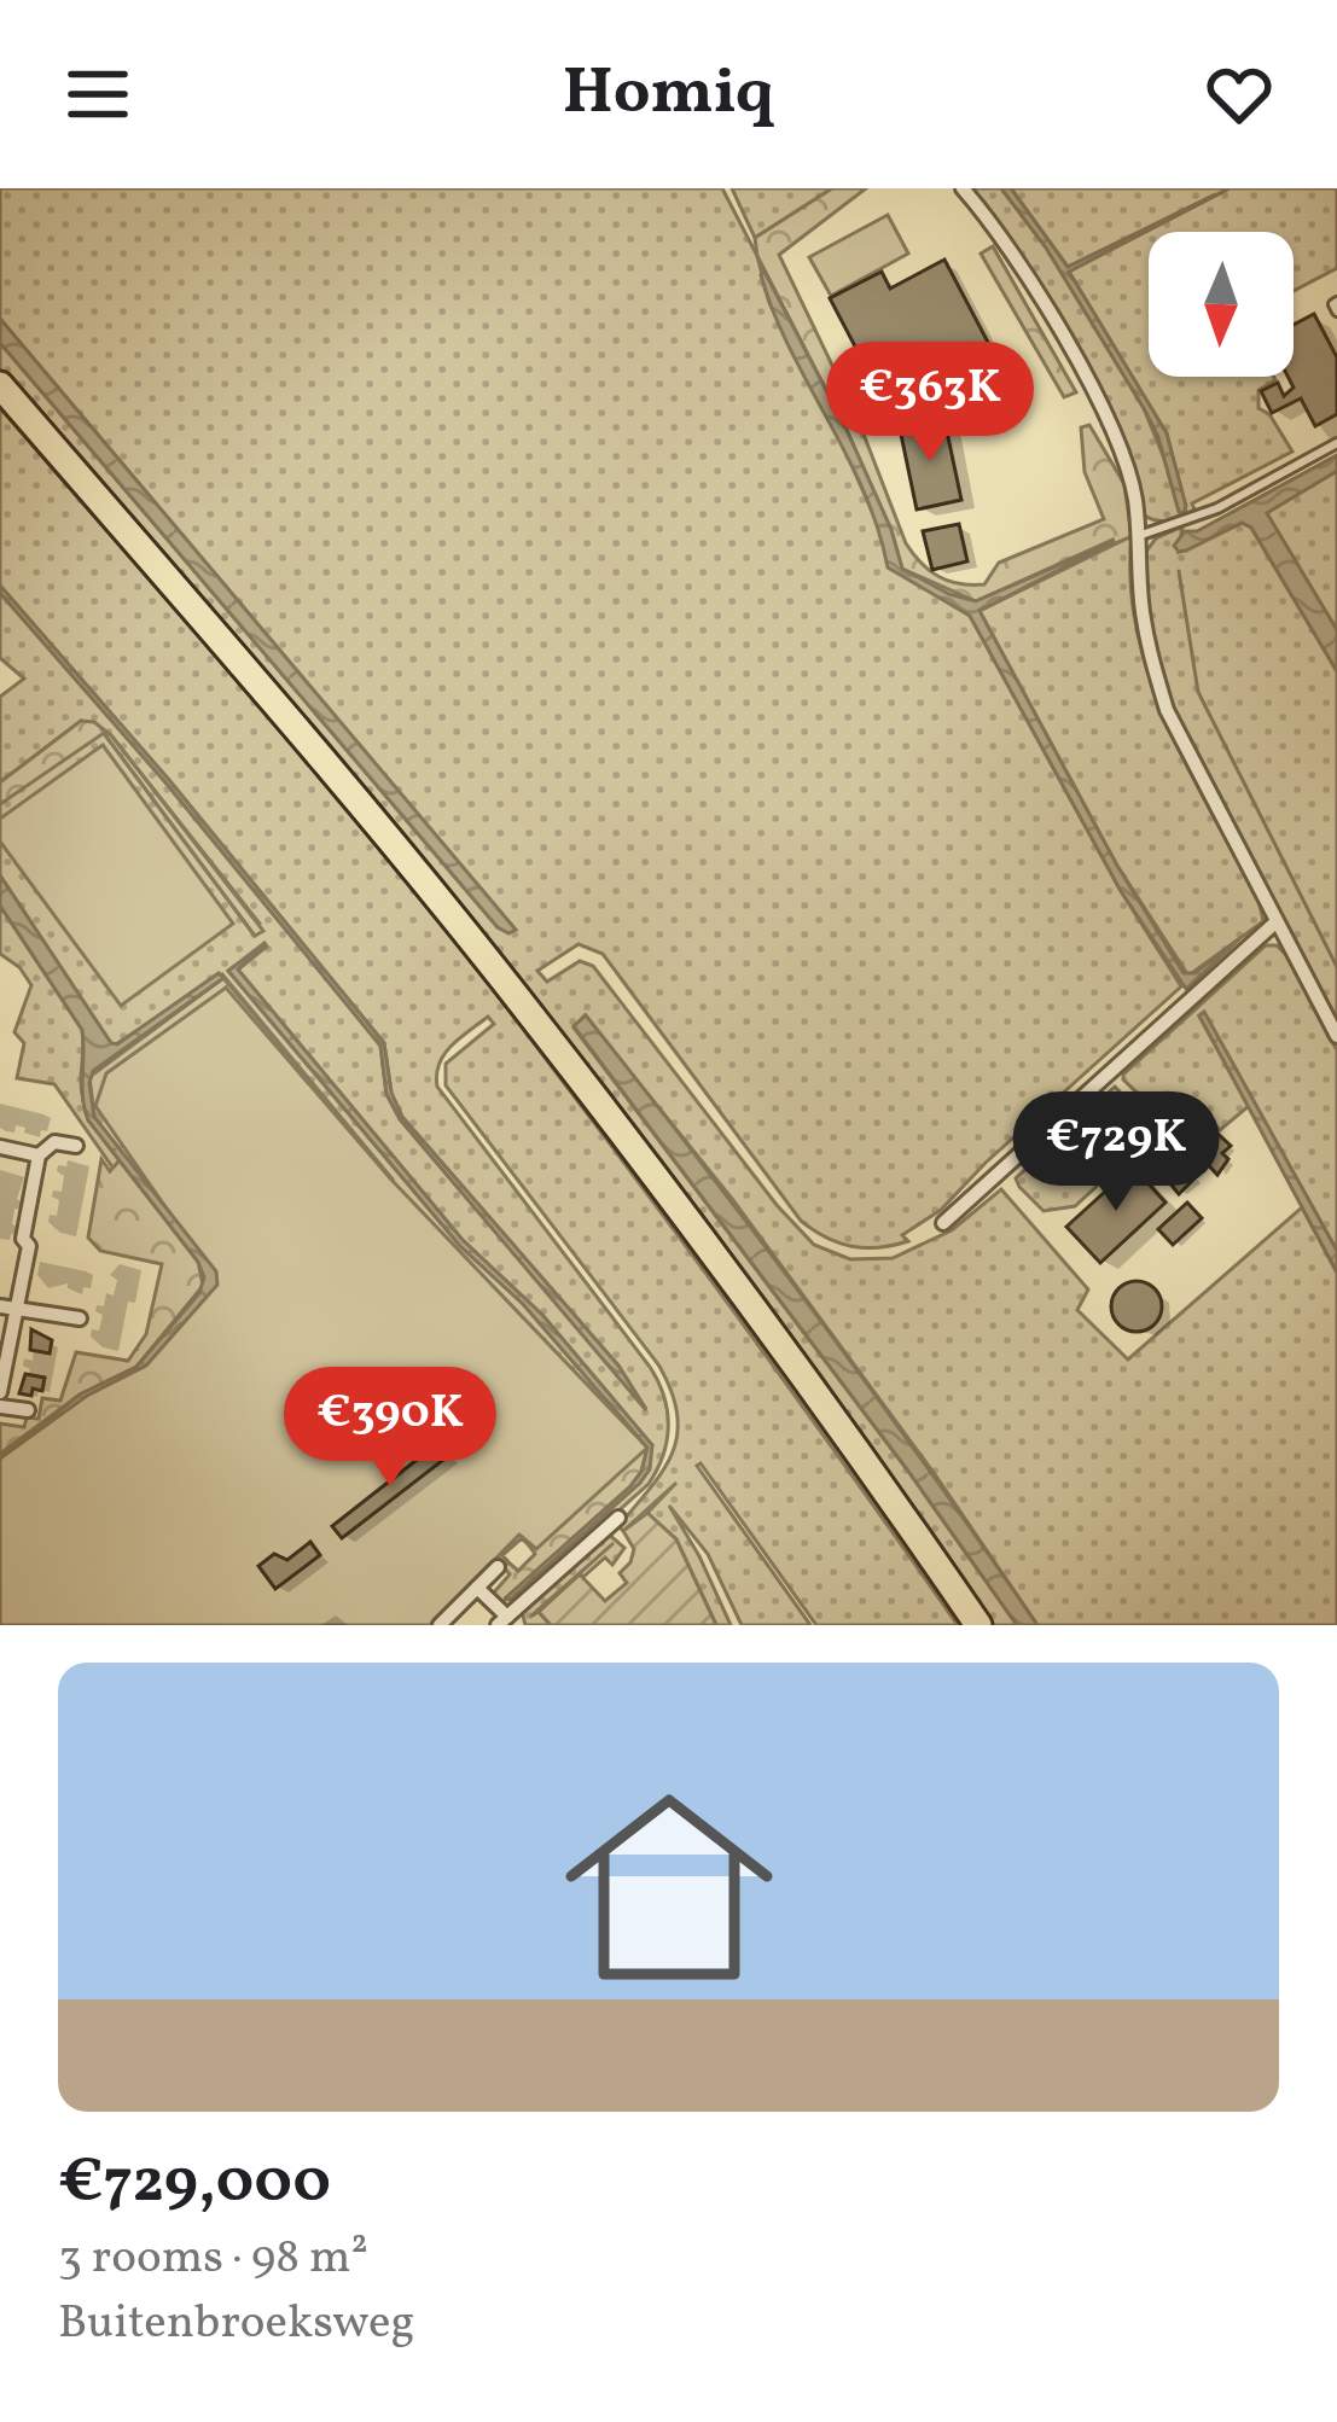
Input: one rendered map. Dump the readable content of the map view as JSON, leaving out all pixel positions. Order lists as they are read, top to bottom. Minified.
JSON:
{"north":"bottom","page":{"header":"Homiq","price":["€363K","€729K","€390K"],"list":[{"name":"€729,000","note":"3 rooms · 98 m² · Buitenbroeksweg"}]}}
